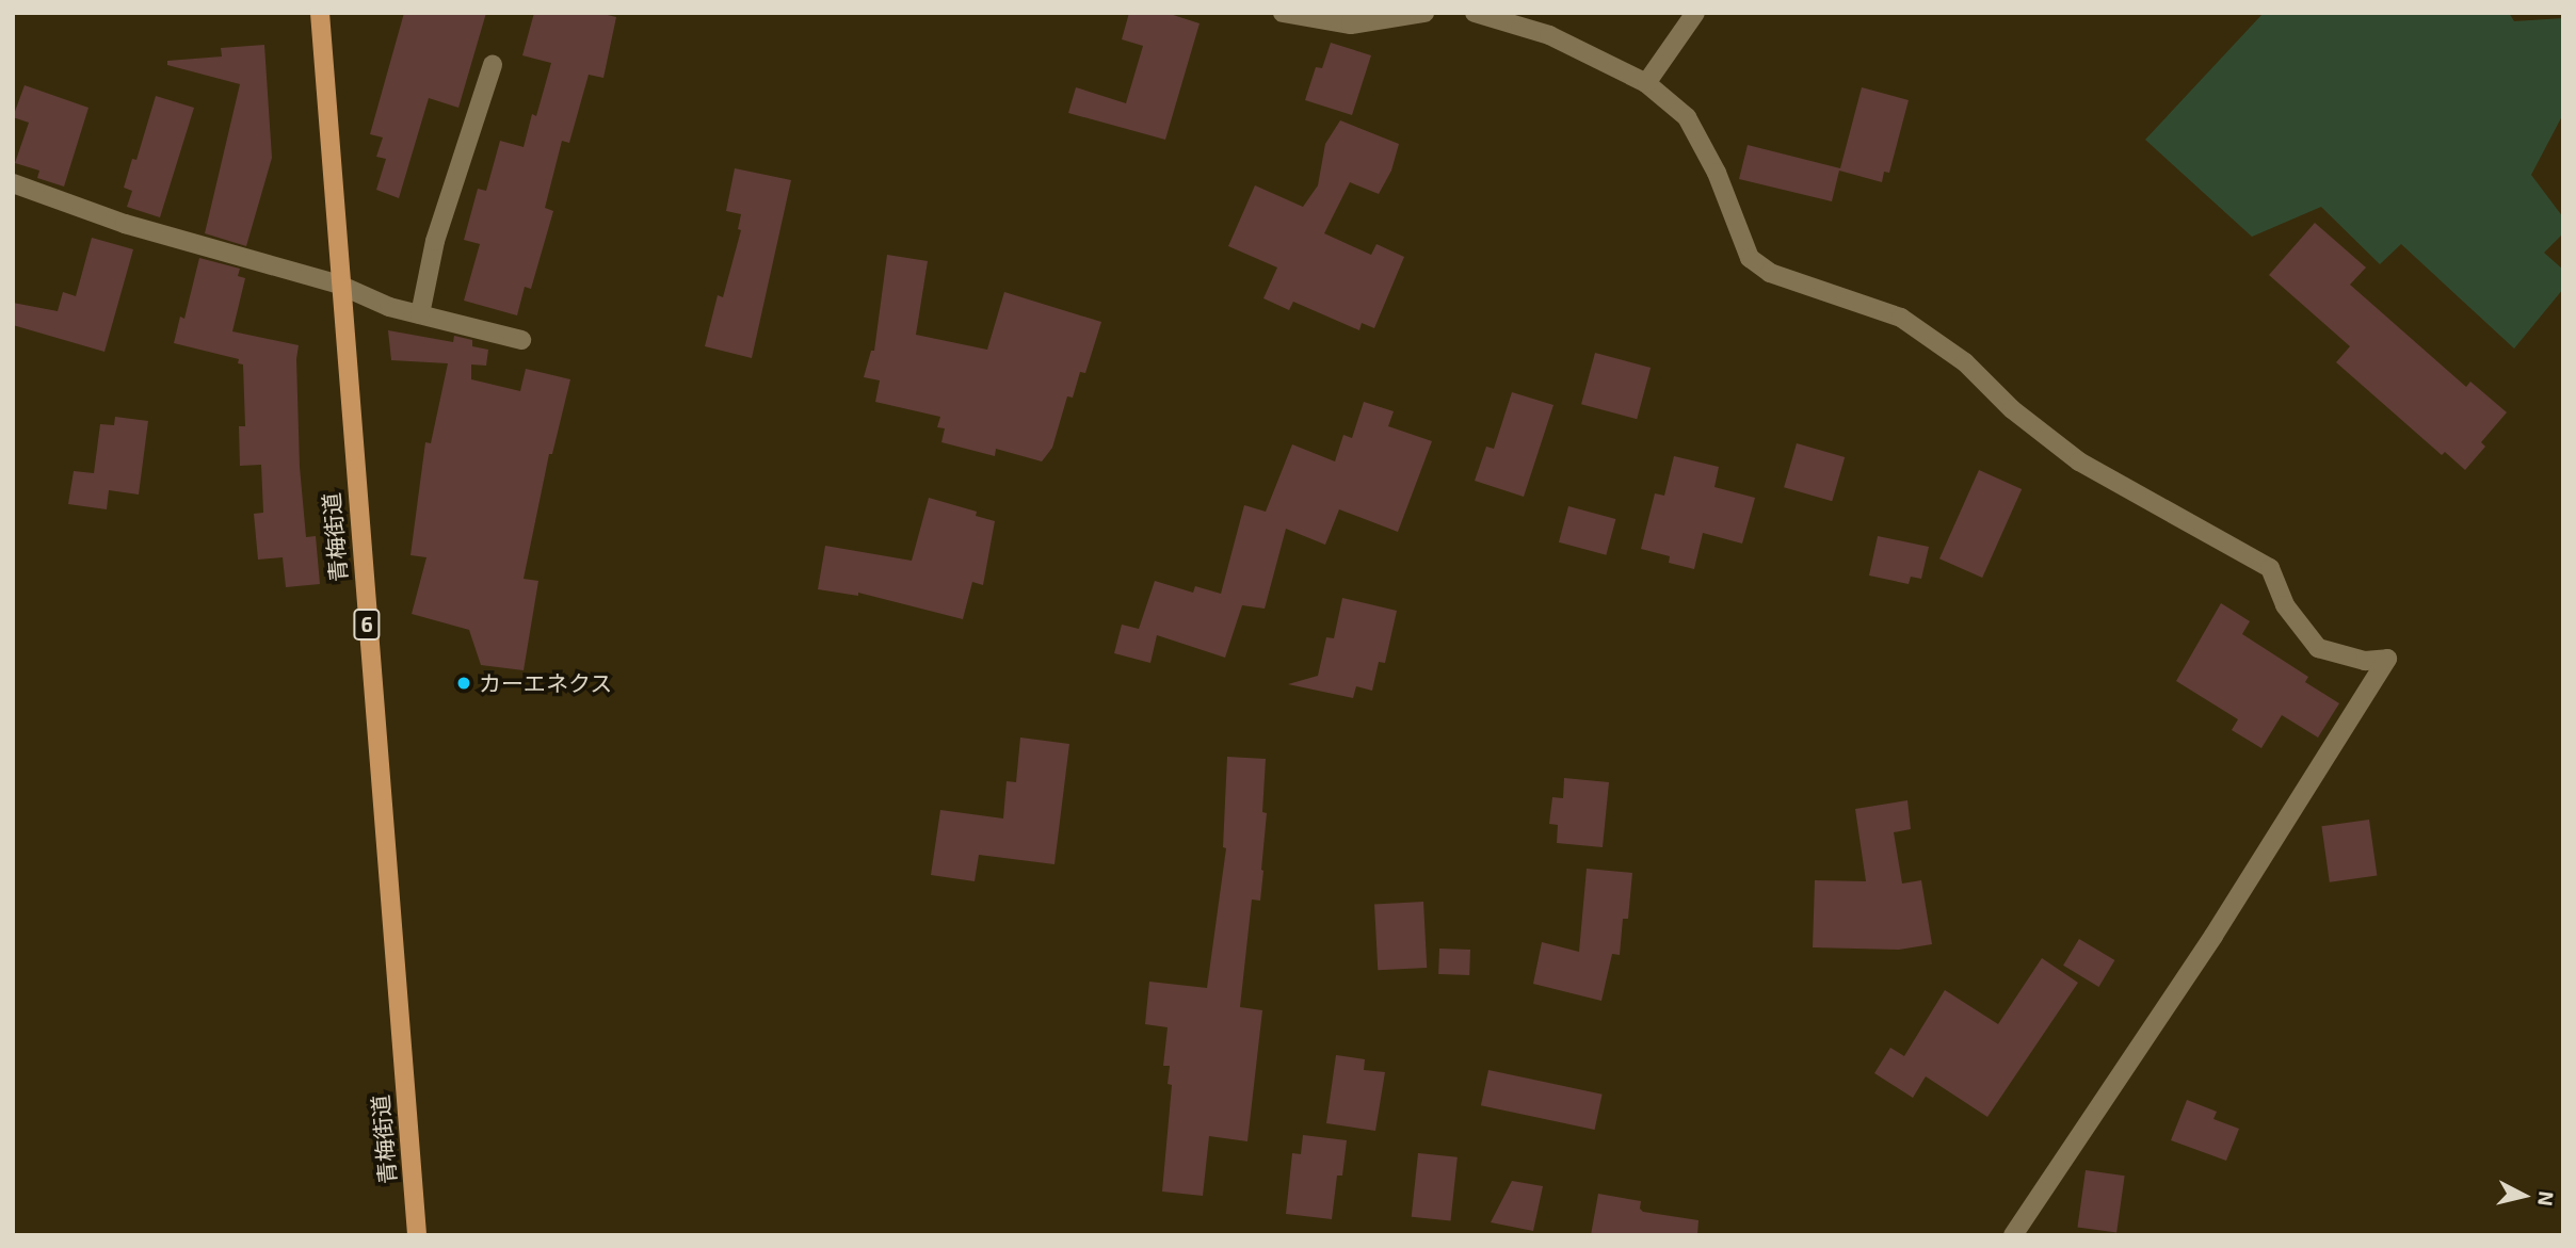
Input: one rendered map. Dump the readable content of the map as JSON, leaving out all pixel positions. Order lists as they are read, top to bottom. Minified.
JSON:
{"streets":{"main road":["青梅街道","6"]},"places":["カーエネクス"],"north":"right"}
